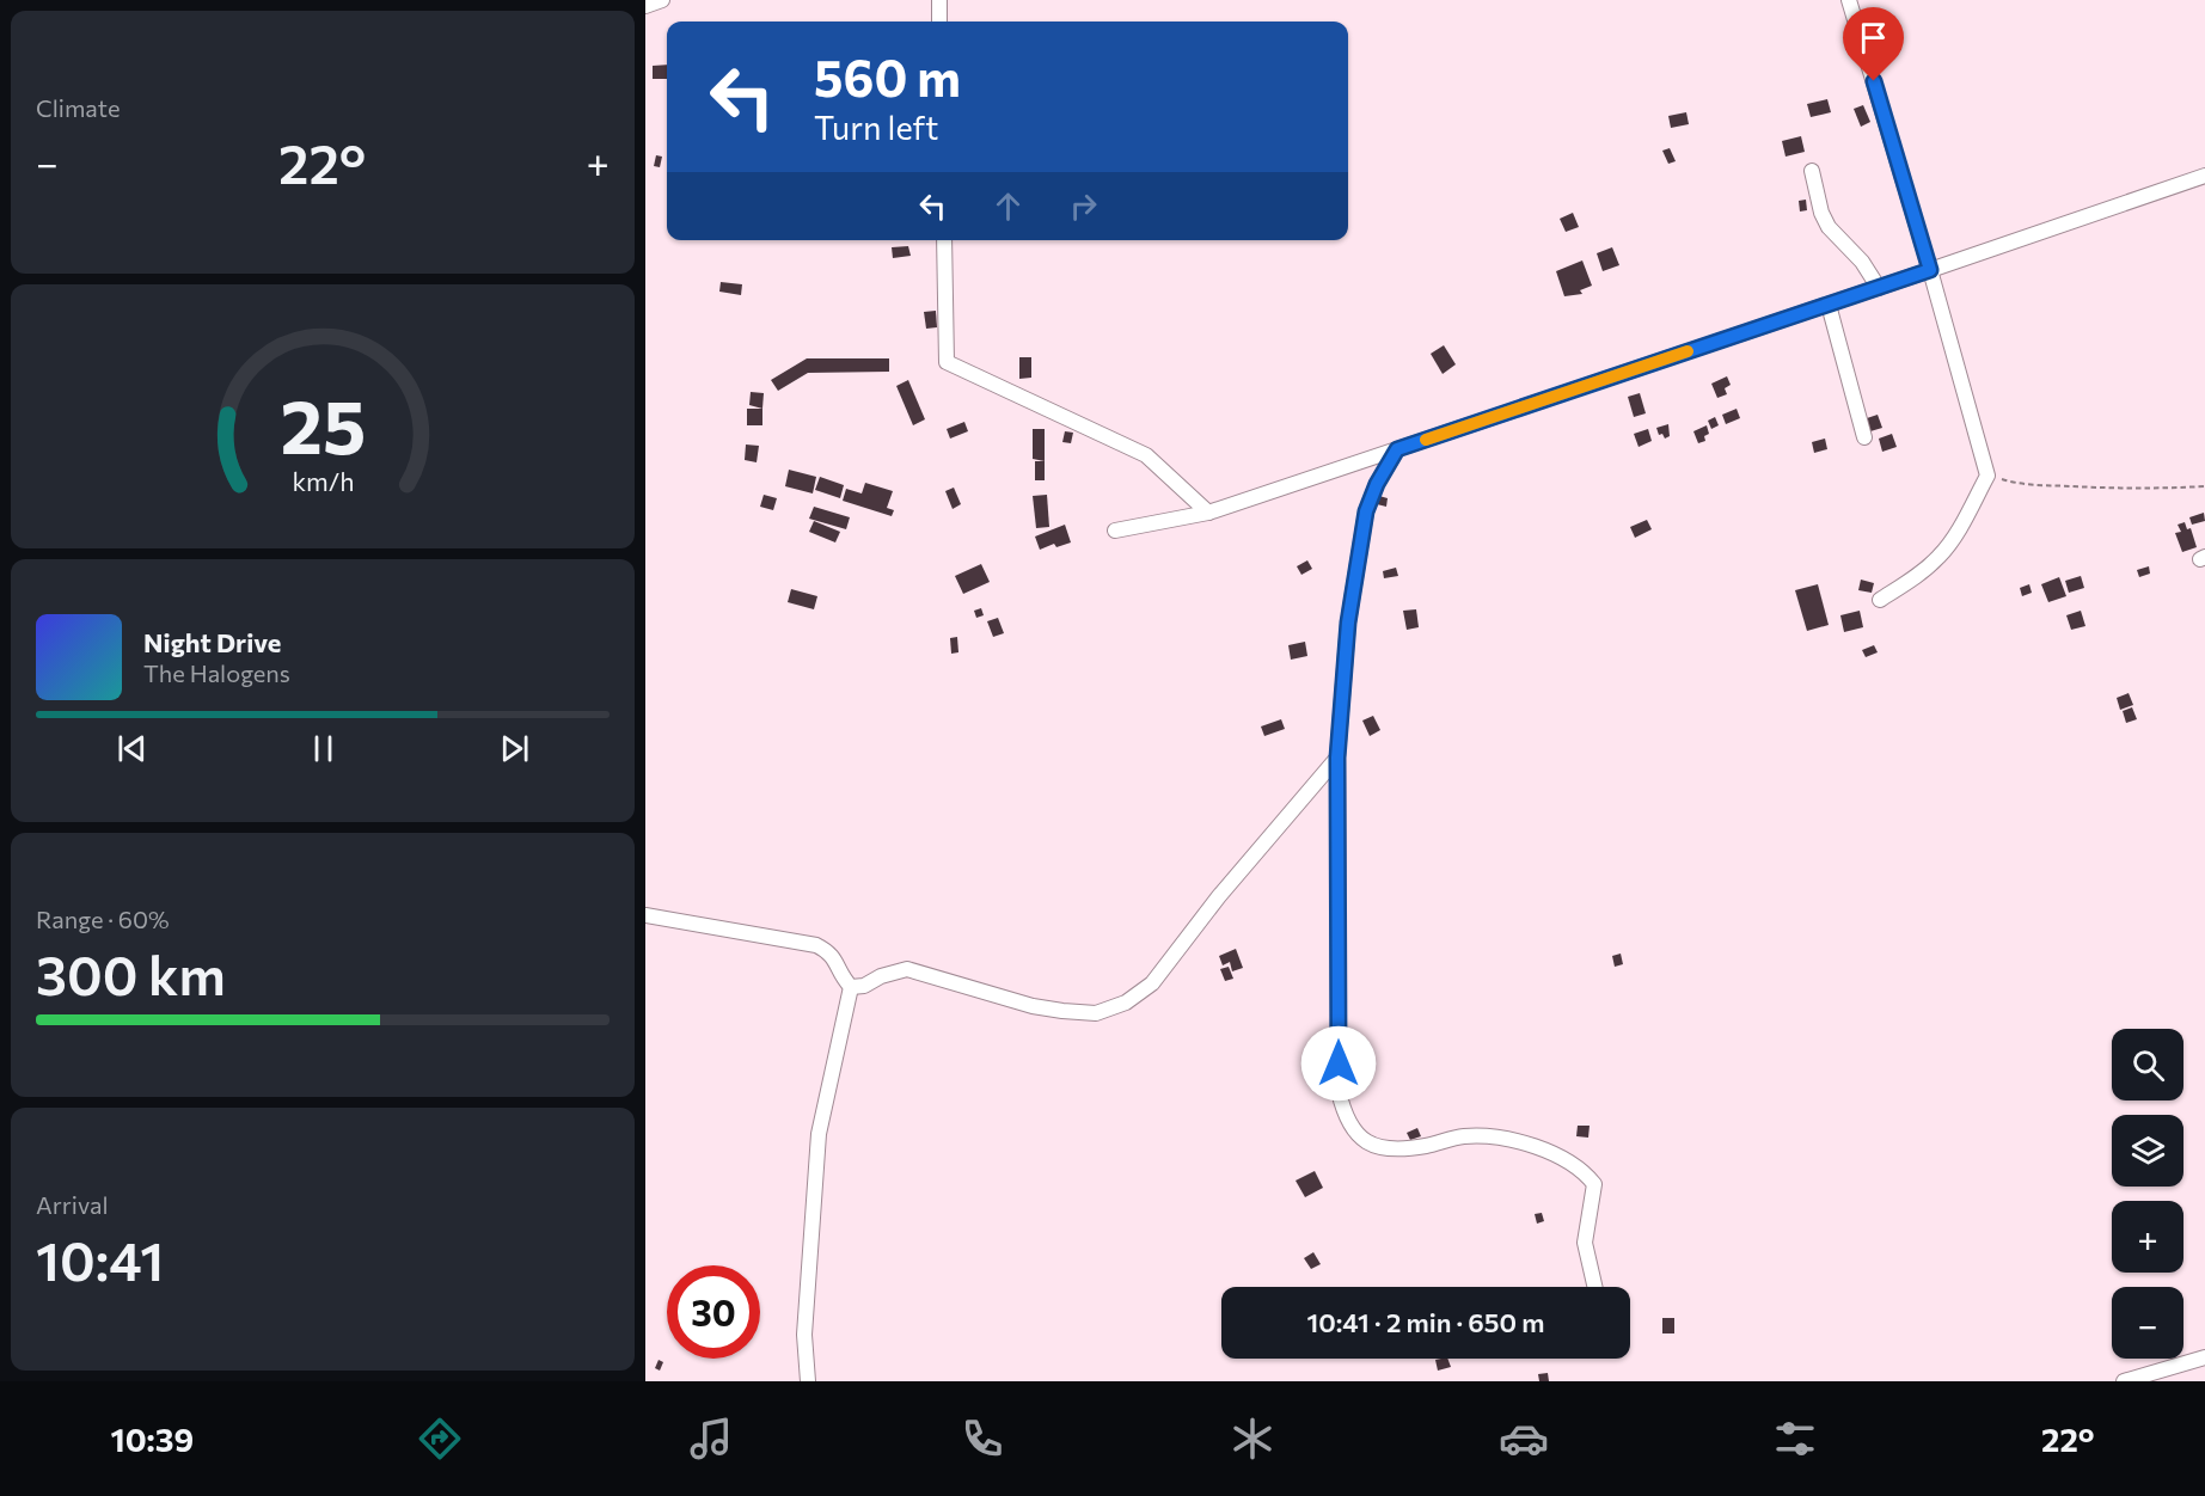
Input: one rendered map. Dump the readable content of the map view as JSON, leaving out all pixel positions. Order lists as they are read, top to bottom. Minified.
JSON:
{"page":{"tile":["Climate",["Range · 60%","300 km"],["Arrival","10:41"]],"turn":["560 m","Turn left"],"heat":["−","22°","+"],"song":["Night Drive","The Halogens"],"map_buttons":["+","−"],"limit":"30","trip":"10:41 · 2 min · 650 m","tabs":["10:39","22°"],"gauge":["25","km/h"]}}
